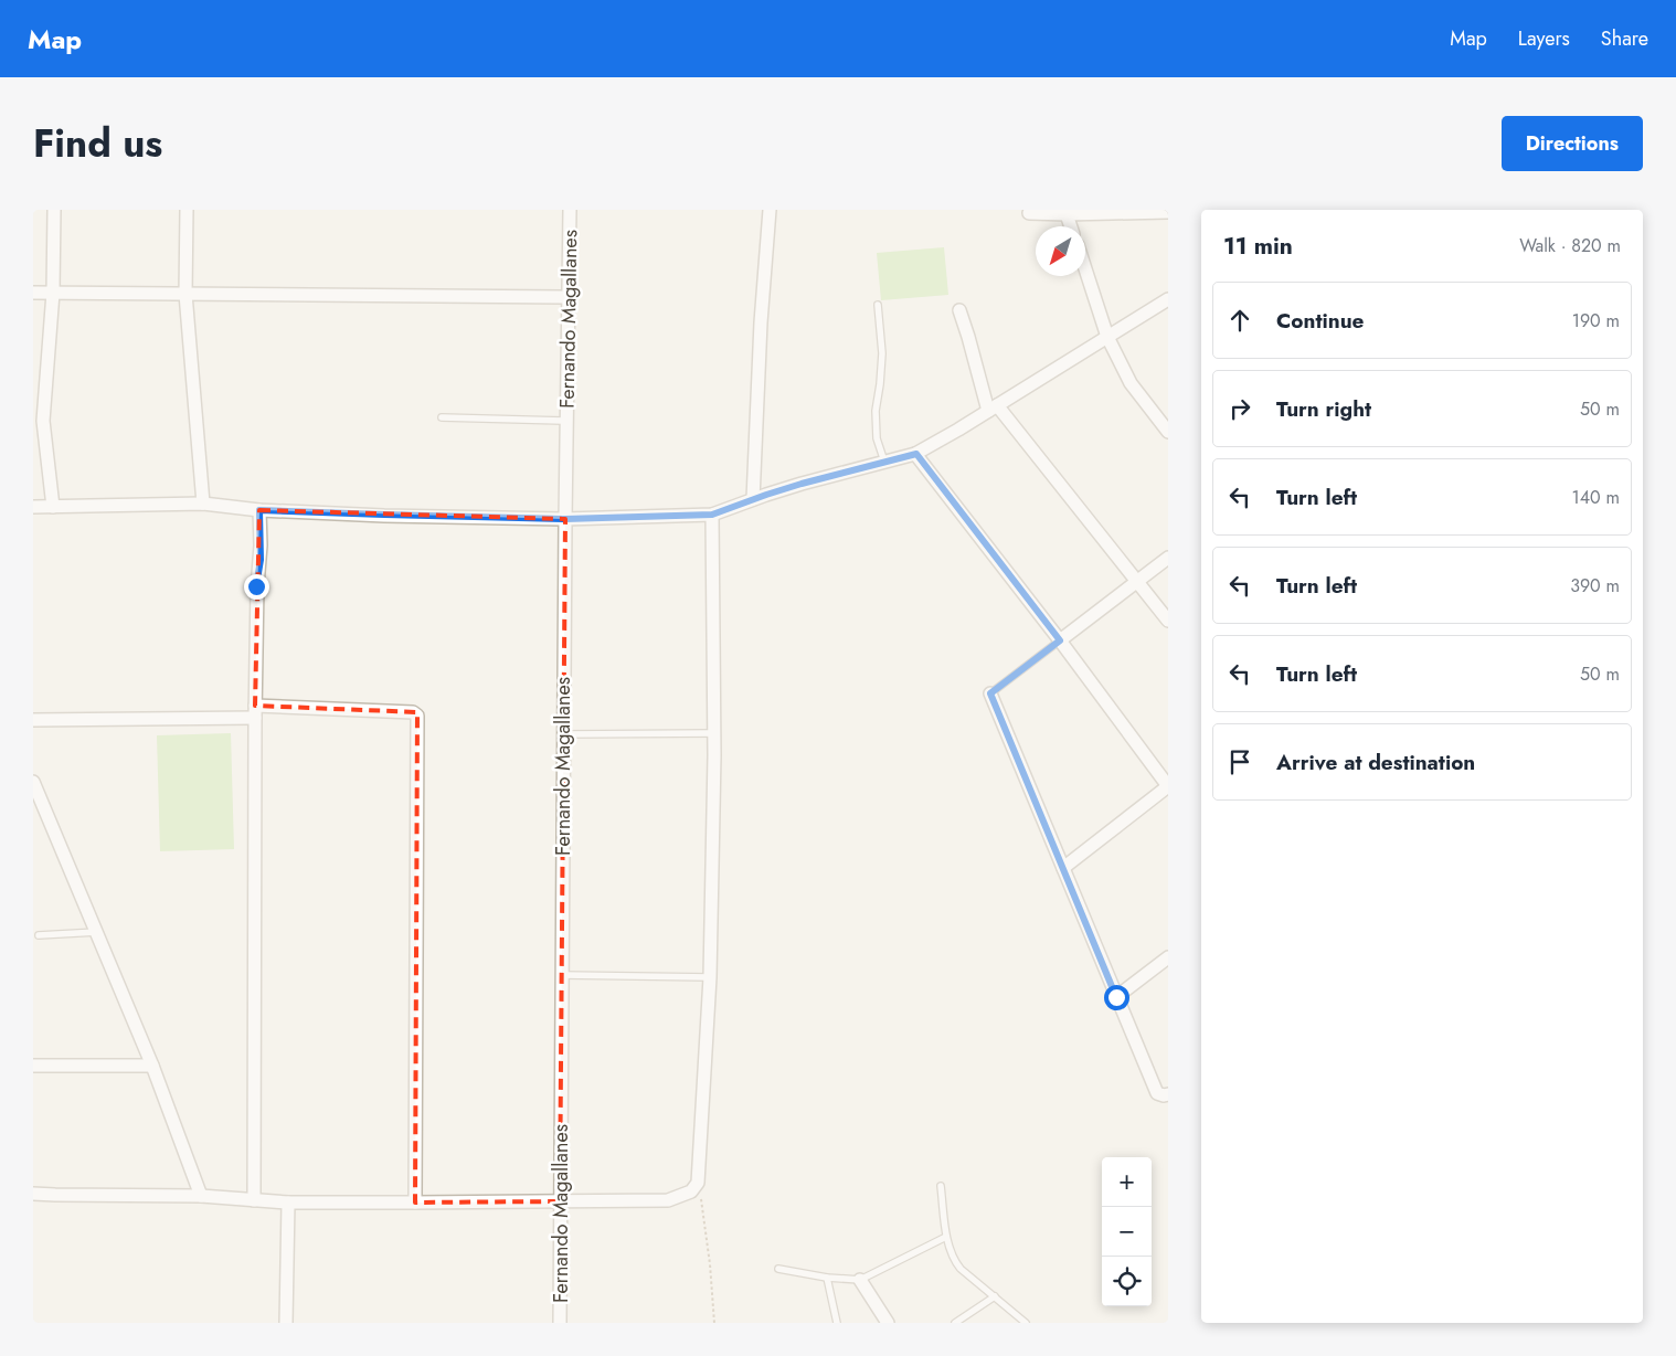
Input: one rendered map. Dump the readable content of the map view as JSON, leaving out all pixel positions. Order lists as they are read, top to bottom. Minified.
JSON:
{"streets":{"street":["Fernando Magallanes"]},"north":"bottom left","page":{"header":"Map","nav":["Map","Layers","Share"],"title":"Find us","buttons":"Directions","heading":["11 min","Walk · 820 m"],"list":[["Continue","190 m"],["Turn right","50 m"],["Turn left","140 m"],["Turn left","390 m"],["Turn left","50 m"],"Arrive at destination"],"map_buttons":["+","−"]}}
